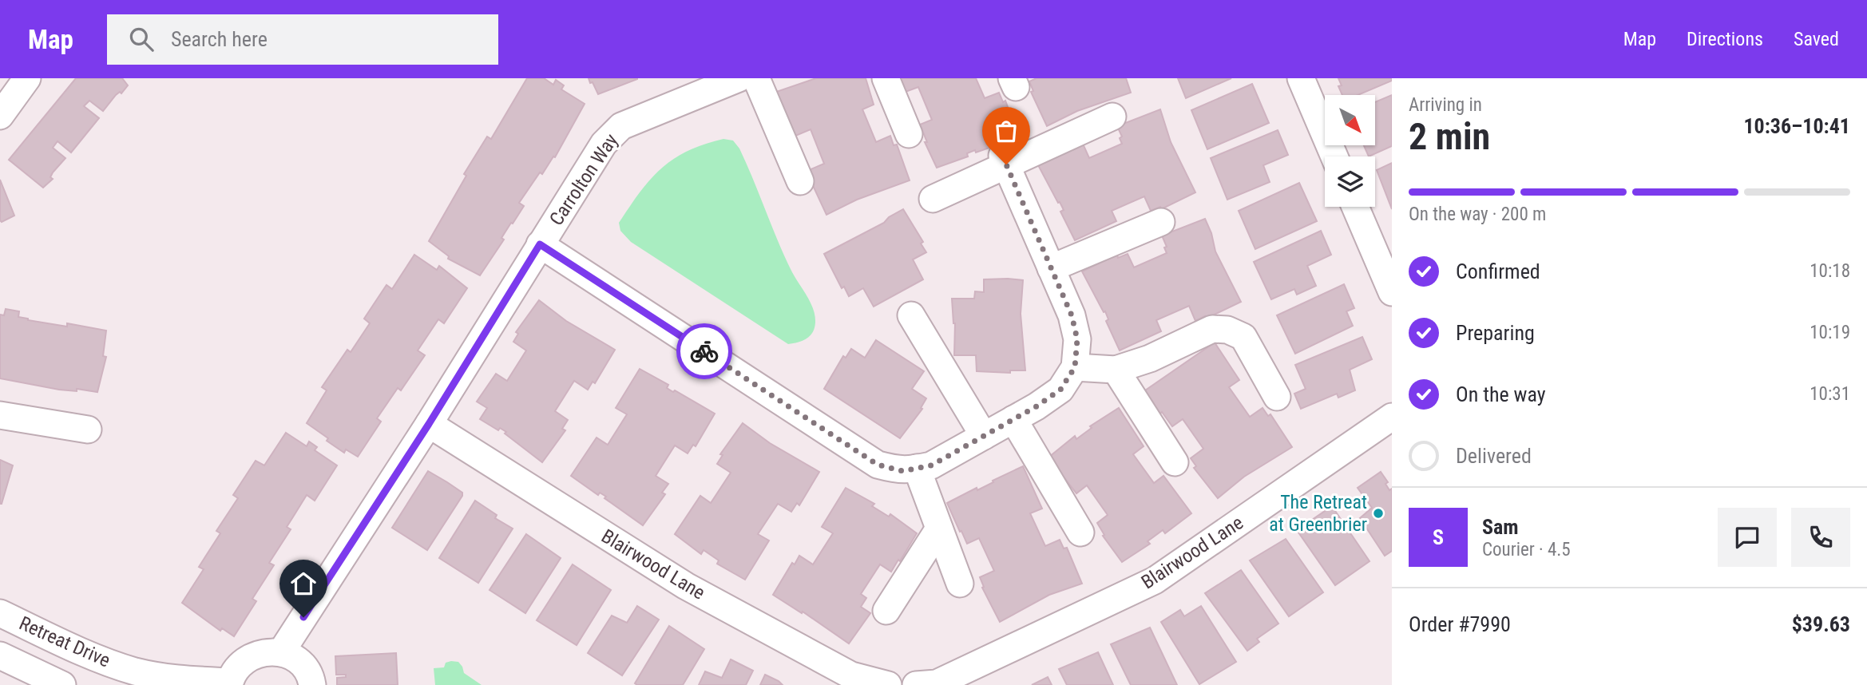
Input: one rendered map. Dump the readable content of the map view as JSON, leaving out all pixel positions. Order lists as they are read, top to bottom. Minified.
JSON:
{"streets":{"street":["Carrolton Way","Blairwood Lane","Retreat Drive"]},"crossings":[["Carrolton Way","Blairwood Lane"]],"places":["The Retreat at Greenbrier"],"north":"bottom right","page":{"header":"Map","search":"Search here","nav":["Map","Directions","Saved"],"heading":["2 min","Arriving in","10:36–10:41"],"panel":["Sam","Courier · 4.5","Order #7990","$39.63"],"bar":"On the way · 200 m","list":[["Confirmed","10:18"],["Preparing","10:19"],["On the way","10:31"],"Delivered"],"round":"S"}}
